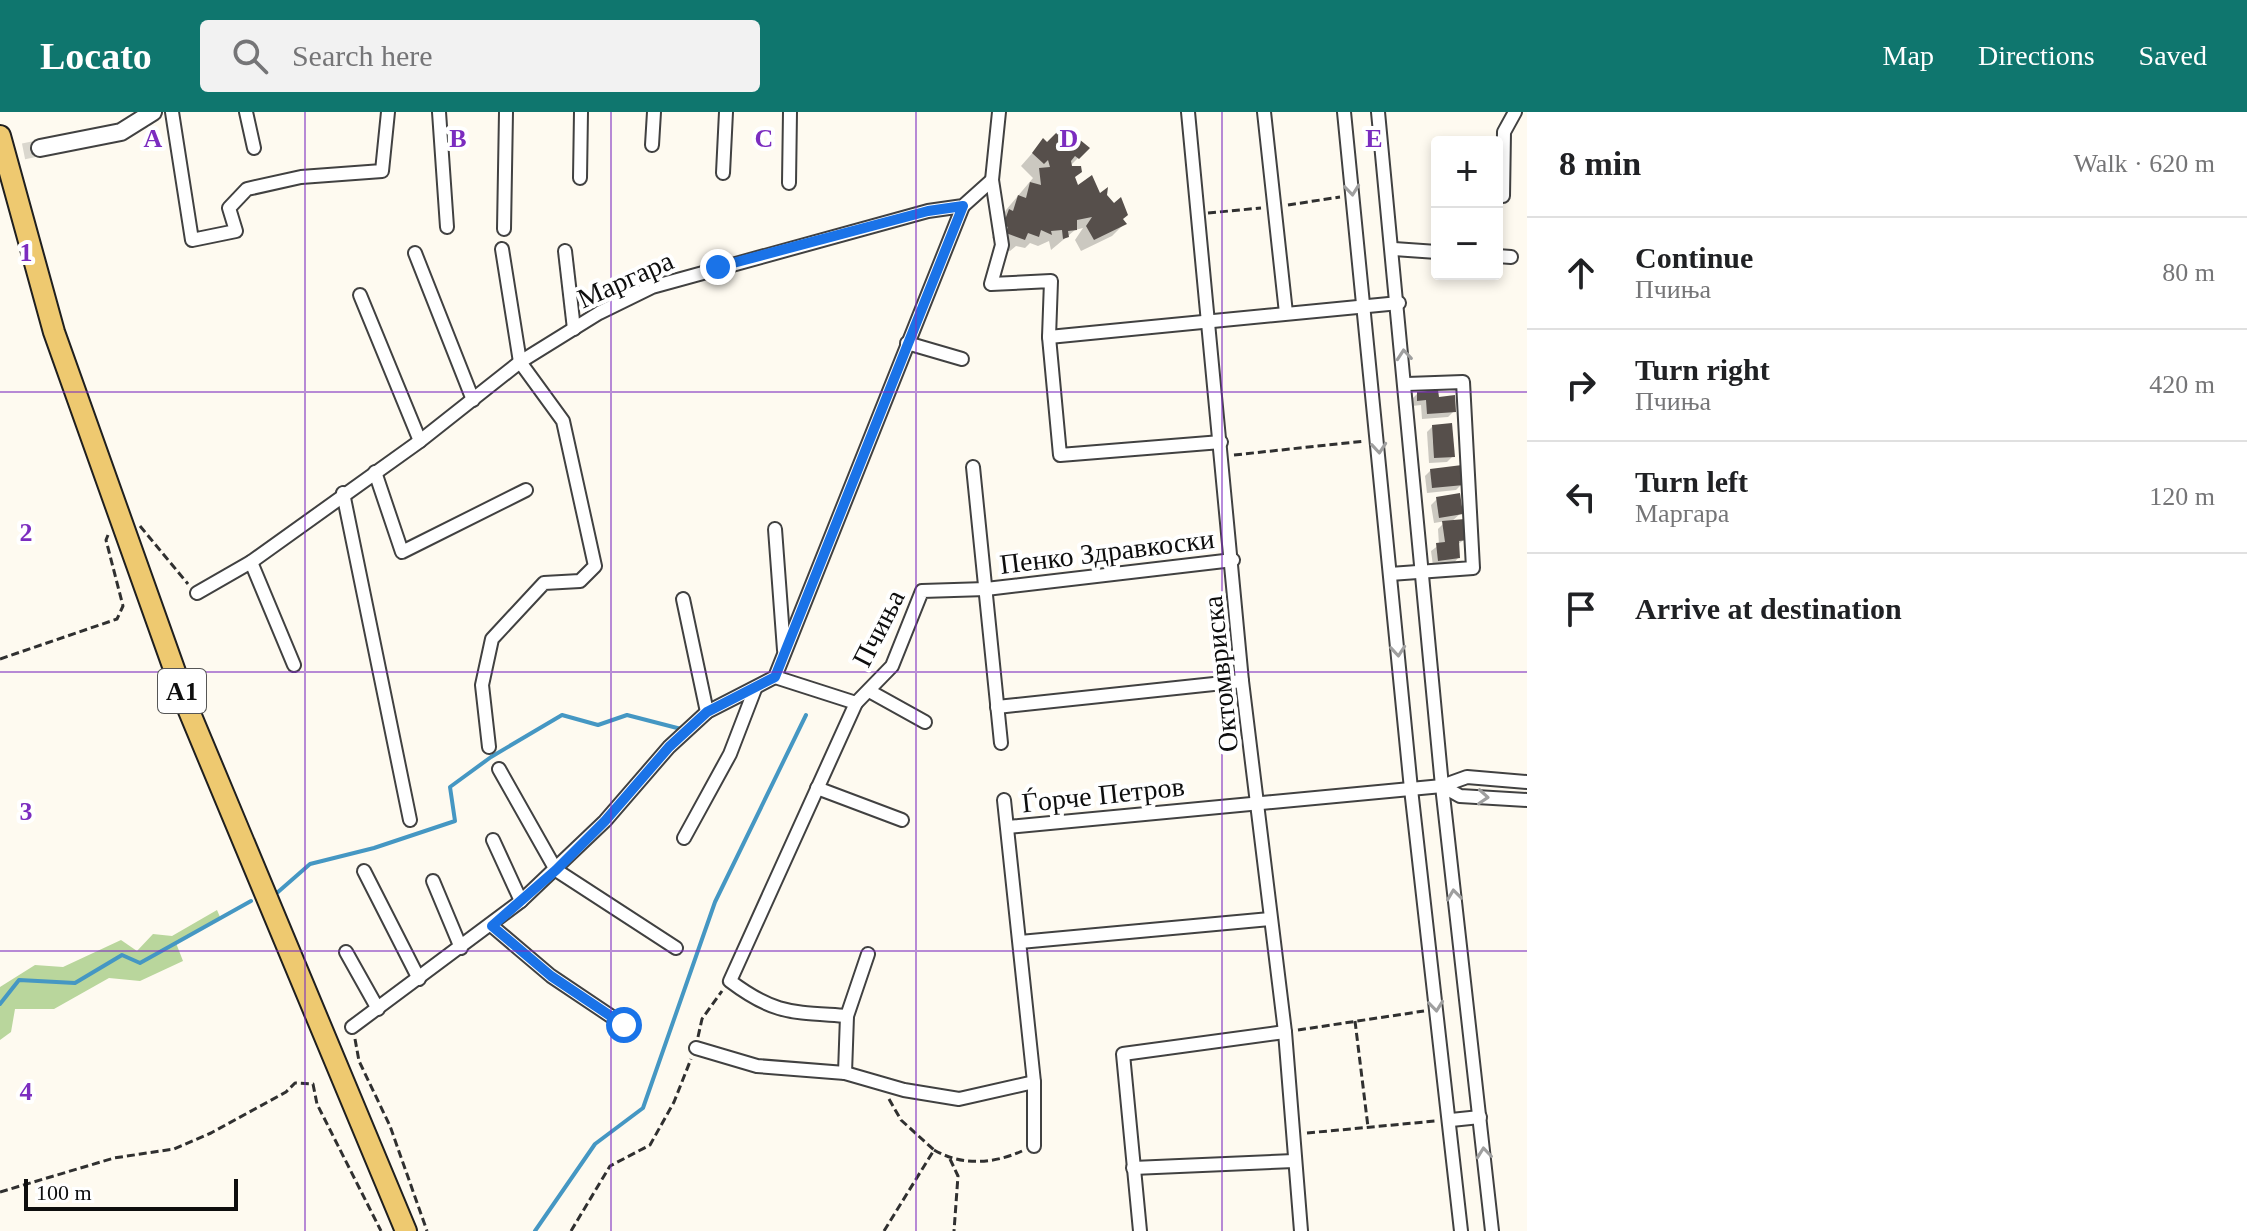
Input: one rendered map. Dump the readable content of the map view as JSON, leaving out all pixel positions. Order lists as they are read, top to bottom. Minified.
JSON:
{"streets":{"main road":["A1"],"street":["Маргара","Пенко Здравкоски","Пчиња","Октомвриска","Ѓорче Петров"]},"crossings":[["Пенко Здравкоски","Пчиња"],["Пенко Здравкоски","Октомвриска"],["Октомвриска","Ѓорче Петров"]],"scale_bar":"100 m","page":{"header":"Locato","search":"Search here","nav":["Map","Directions","Saved"],"heading":["8 min","Walk · 620 m"],"map_buttons":["+","−"],"list":[["Continue","Пчиња","80 m"],["Turn right","Пчиња","420 m"],["Turn left","Маргара","120 m"],"Arrive at destination"],"scale":"100 m"},"grid":{"columns":["A","B","C","D","E"],"rows":["1","2","3","4"]}}
